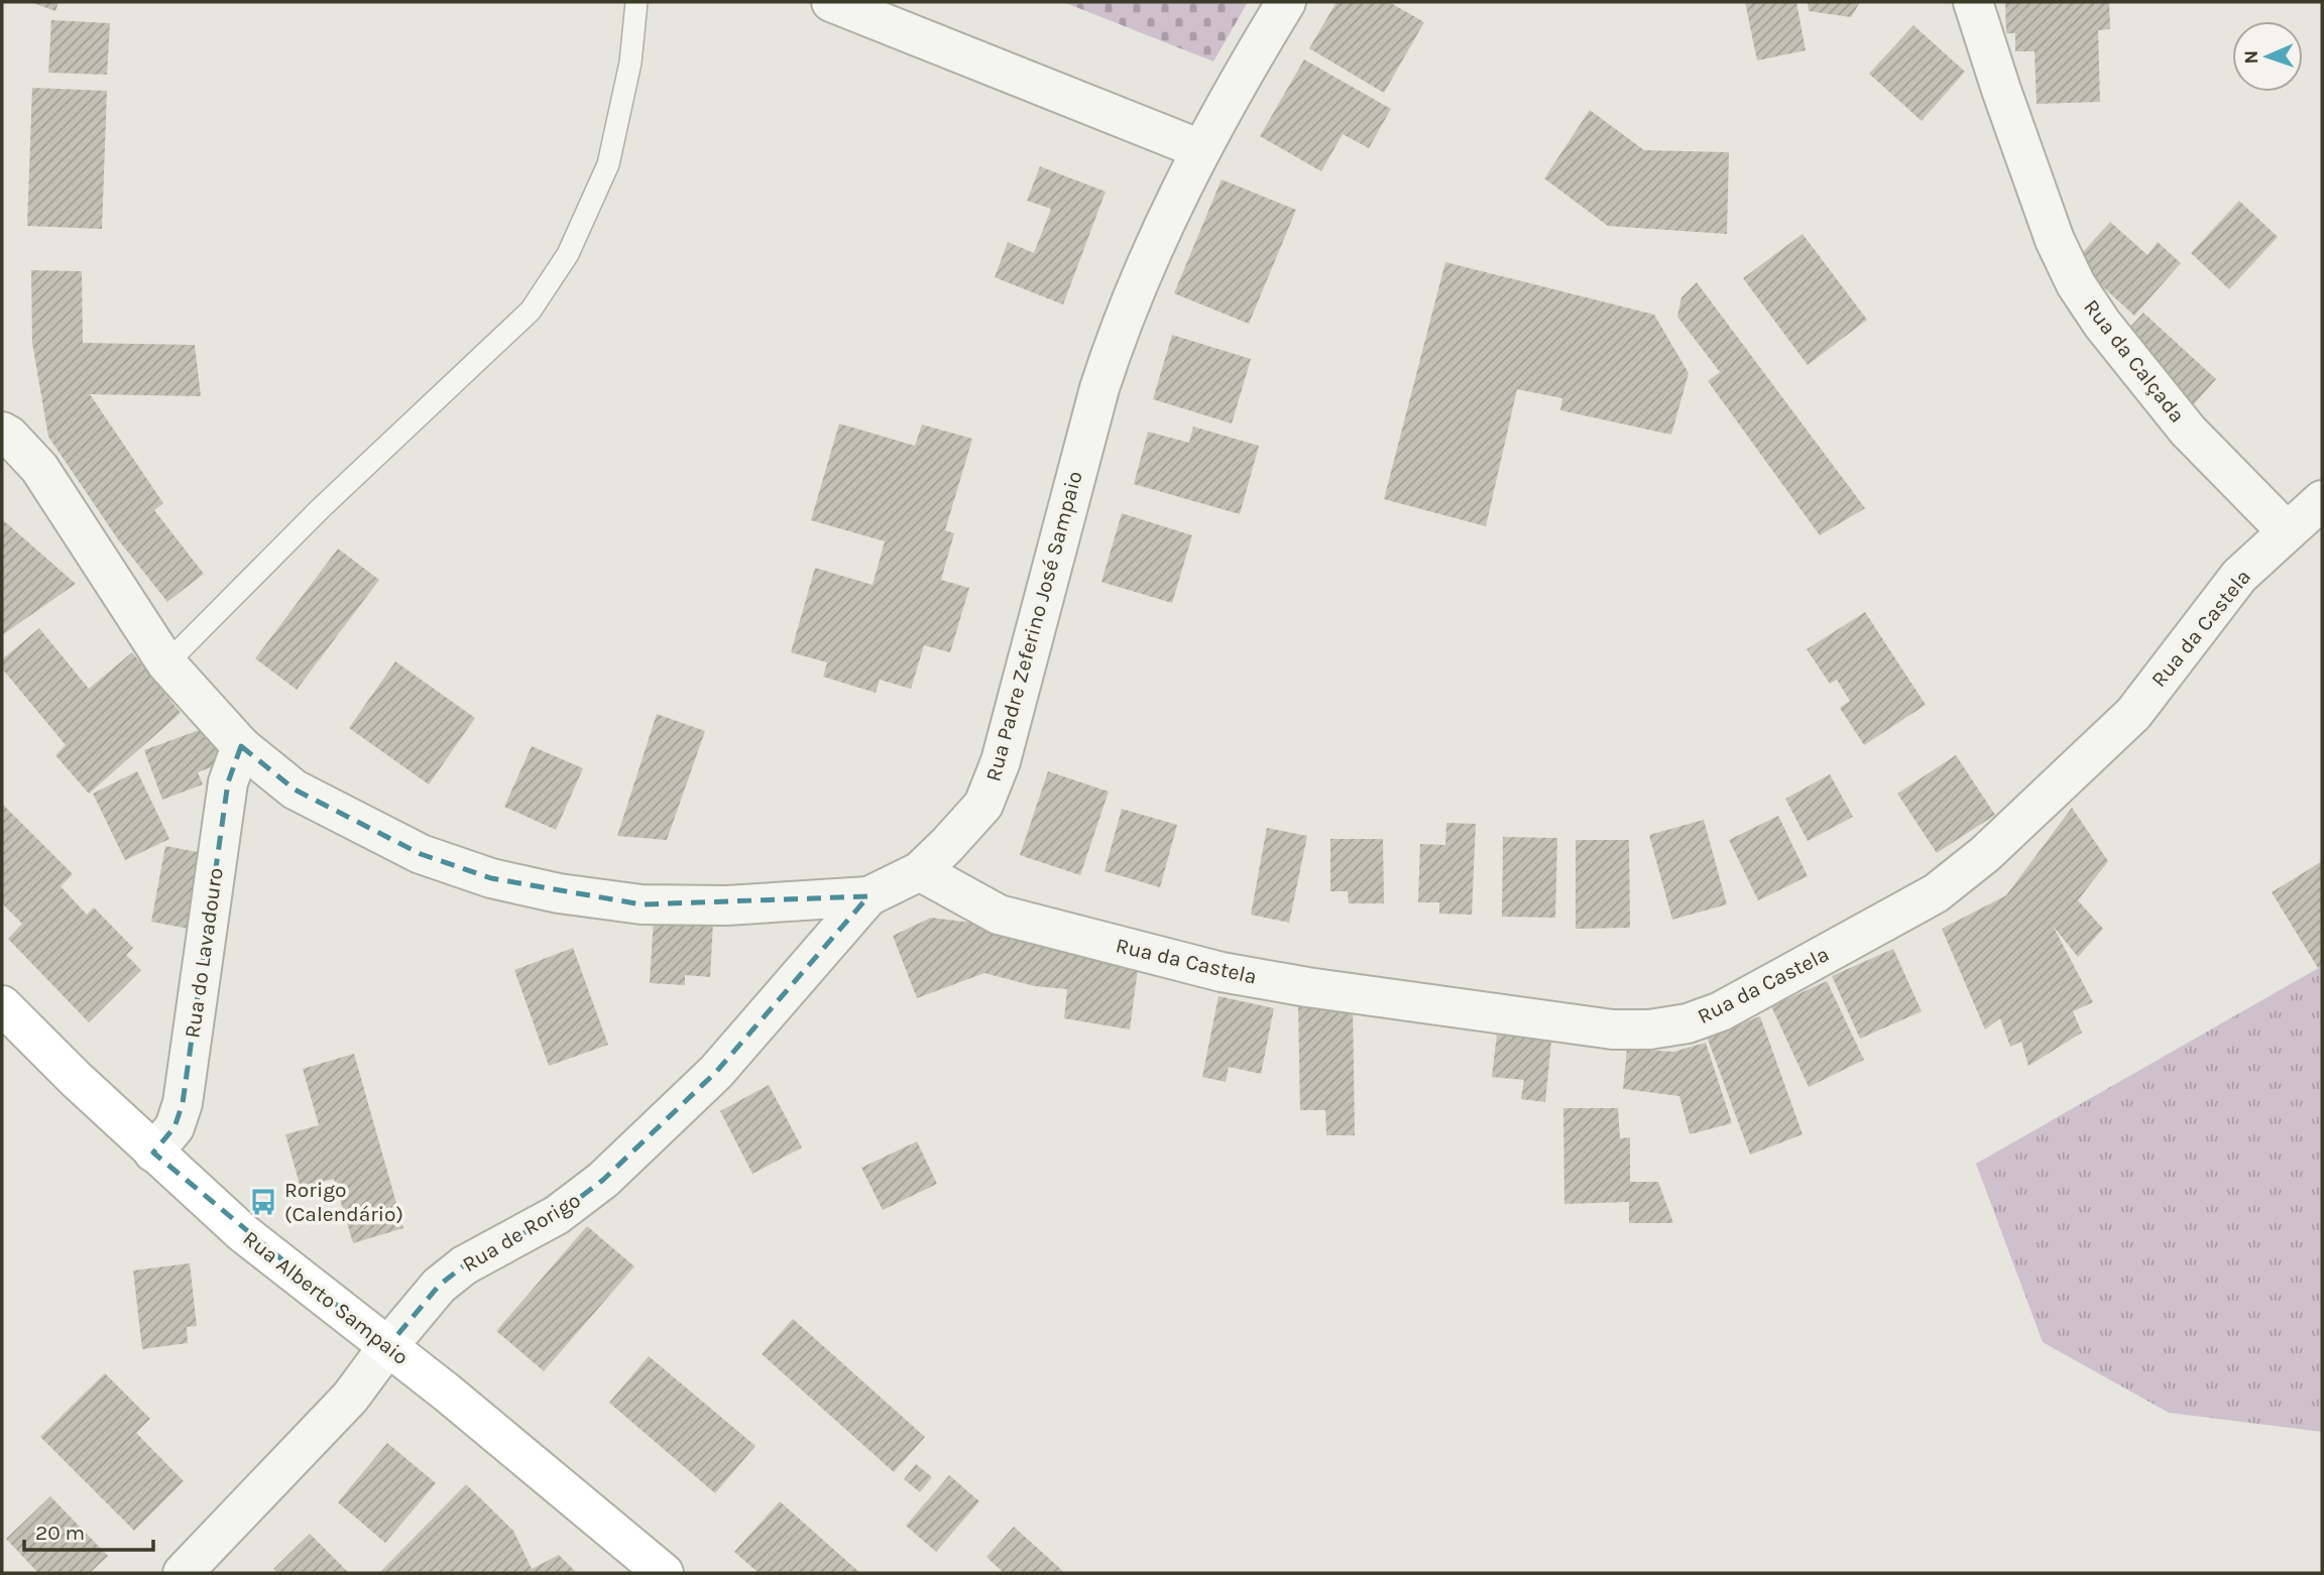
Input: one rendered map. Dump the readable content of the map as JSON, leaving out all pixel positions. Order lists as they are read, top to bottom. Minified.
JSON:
{"streets":{"main road":["Rua Alberto Sampaio"],"street":["Rua da Calçada","Rua Padre Zeferino José Sampaio","Rua da Castela","Rua do Lavadouro","Rua de Rorigo"]},"crossings":[["Rua da Calçada","Rua da Castela"],["Rua Padre Zeferino José Sampaio","Rua da Castela"],["Rua Padre Zeferino José Sampaio","Rua do Lavadouro"],["Rua Padre Zeferino José Sampaio","Rua de Rorigo"],["Rua do Lavadouro","Rua Alberto Sampaio"],["Rua de Rorigo","Rua Alberto Sampaio"]],"places":{"bus stop":["Rorigo (Calendário)"]},"scale_bar":"20 m","north":"left"}
